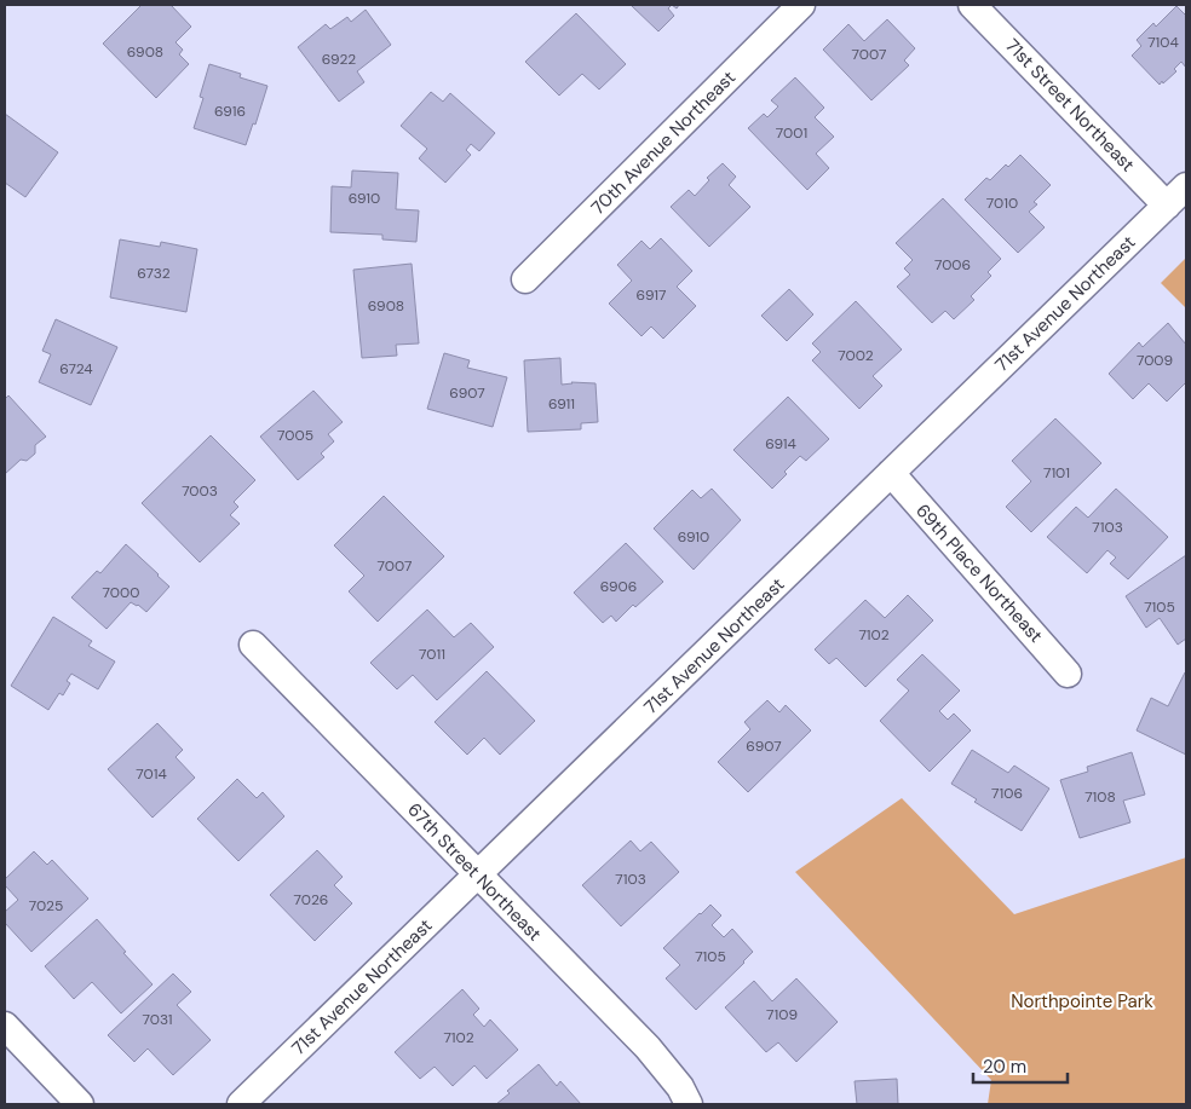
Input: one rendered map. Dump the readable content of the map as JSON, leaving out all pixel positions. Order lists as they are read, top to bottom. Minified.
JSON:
{"streets":{"street":["71st Street Northeast","70th Avenue Northeast","71st Avenue Northeast","69th Place Northeast","67th Street Northeast"]},"crossings":[["71st Street Northeast","71st Avenue Northeast"],["71st Avenue Northeast","69th Place Northeast"],["71st Avenue Northeast","67th Street Northeast"]],"parks":["Northpointe Park"],"house_numbers":["7104","6908","7007","6922","6916","7001","6910","7010","7006","6732","6917","6908","7002","7009","6724","6907","6911","7005","6914","7101","7003","7103","6910","7007","6906","7000","7105","7102","7011","6907","7014","7106","7108","7103","7026","7025","7105","7109","7031","7102"],"scale_bar":"20 m"}
